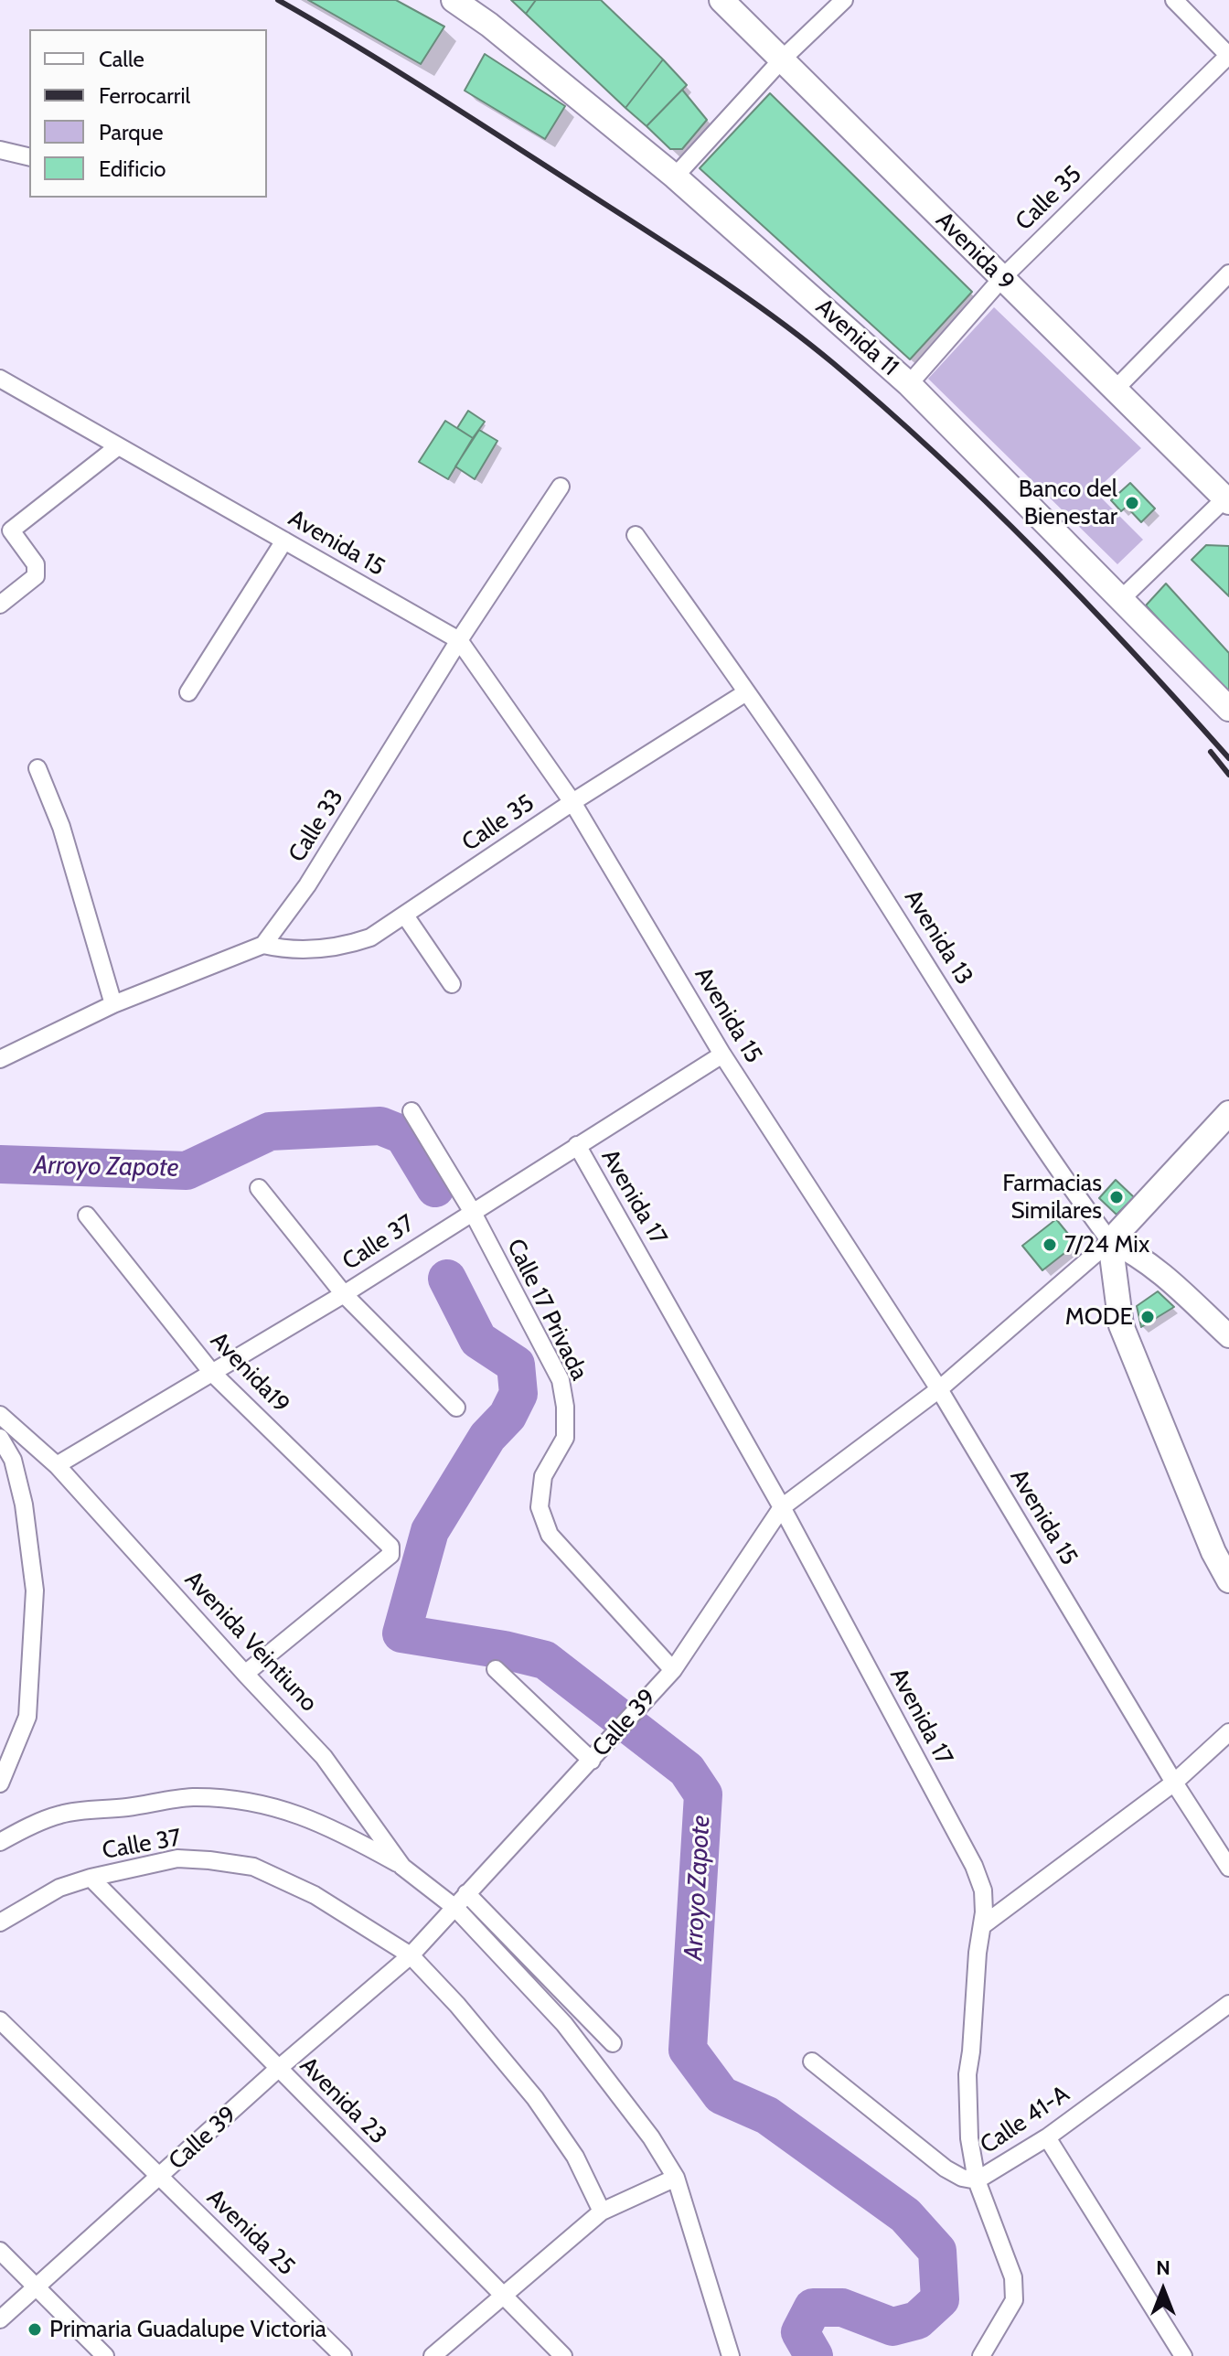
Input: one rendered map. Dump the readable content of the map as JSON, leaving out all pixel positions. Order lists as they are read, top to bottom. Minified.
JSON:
{"streets":{"main road":["Avenida 9","Avenida 11","Calle 39"],"street":["Calle 35","Avenida 15","Calle 33","Avenida 13","Avenida 17","Calle 37","Calle 17 Privada","Avenida19","Avenida Veintiuno","Avenida 23","Calle 41-A","Avenida 25"]},"crossings":[["Calle 35","Avenida 9"],["Calle 35","Avenida 11"],["Calle 35","Avenida 15"],["Calle 35","Calle 33"],["Calle 35","Avenida 13"],["Avenida 15","Calle 33"],["Avenida 15","Calle 37"],["Avenida 15","Calle 39"],["Avenida 13","Calle 39"],["Avenida 17","Calle 37"],["Avenida 17","Calle 39"],["Avenida 17","Calle 41-A"],["Calle 37","Calle 17 Privada"],["Calle 37","Avenida19"],["Calle 37","Avenida Veintiuno"],["Calle 37","Calle 39"],["Calle 37","Avenida 23"],["Calle 17 Privada","Calle 39"],["Avenida19","Avenida Veintiuno"],["Avenida Veintiuno","Calle 39"],["Calle 39","Avenida 23"],["Calle 39","Avenida 25"]],"water":["Arroyo Zapote"],"places":["Banco del Bienestar","Farmacias Similares","7/24 Mix","MODE","Primaria Guadalupe Victoria"],"legend":["Calle","Ferrocarril","Parque","Edificio"],"north":"top"}
